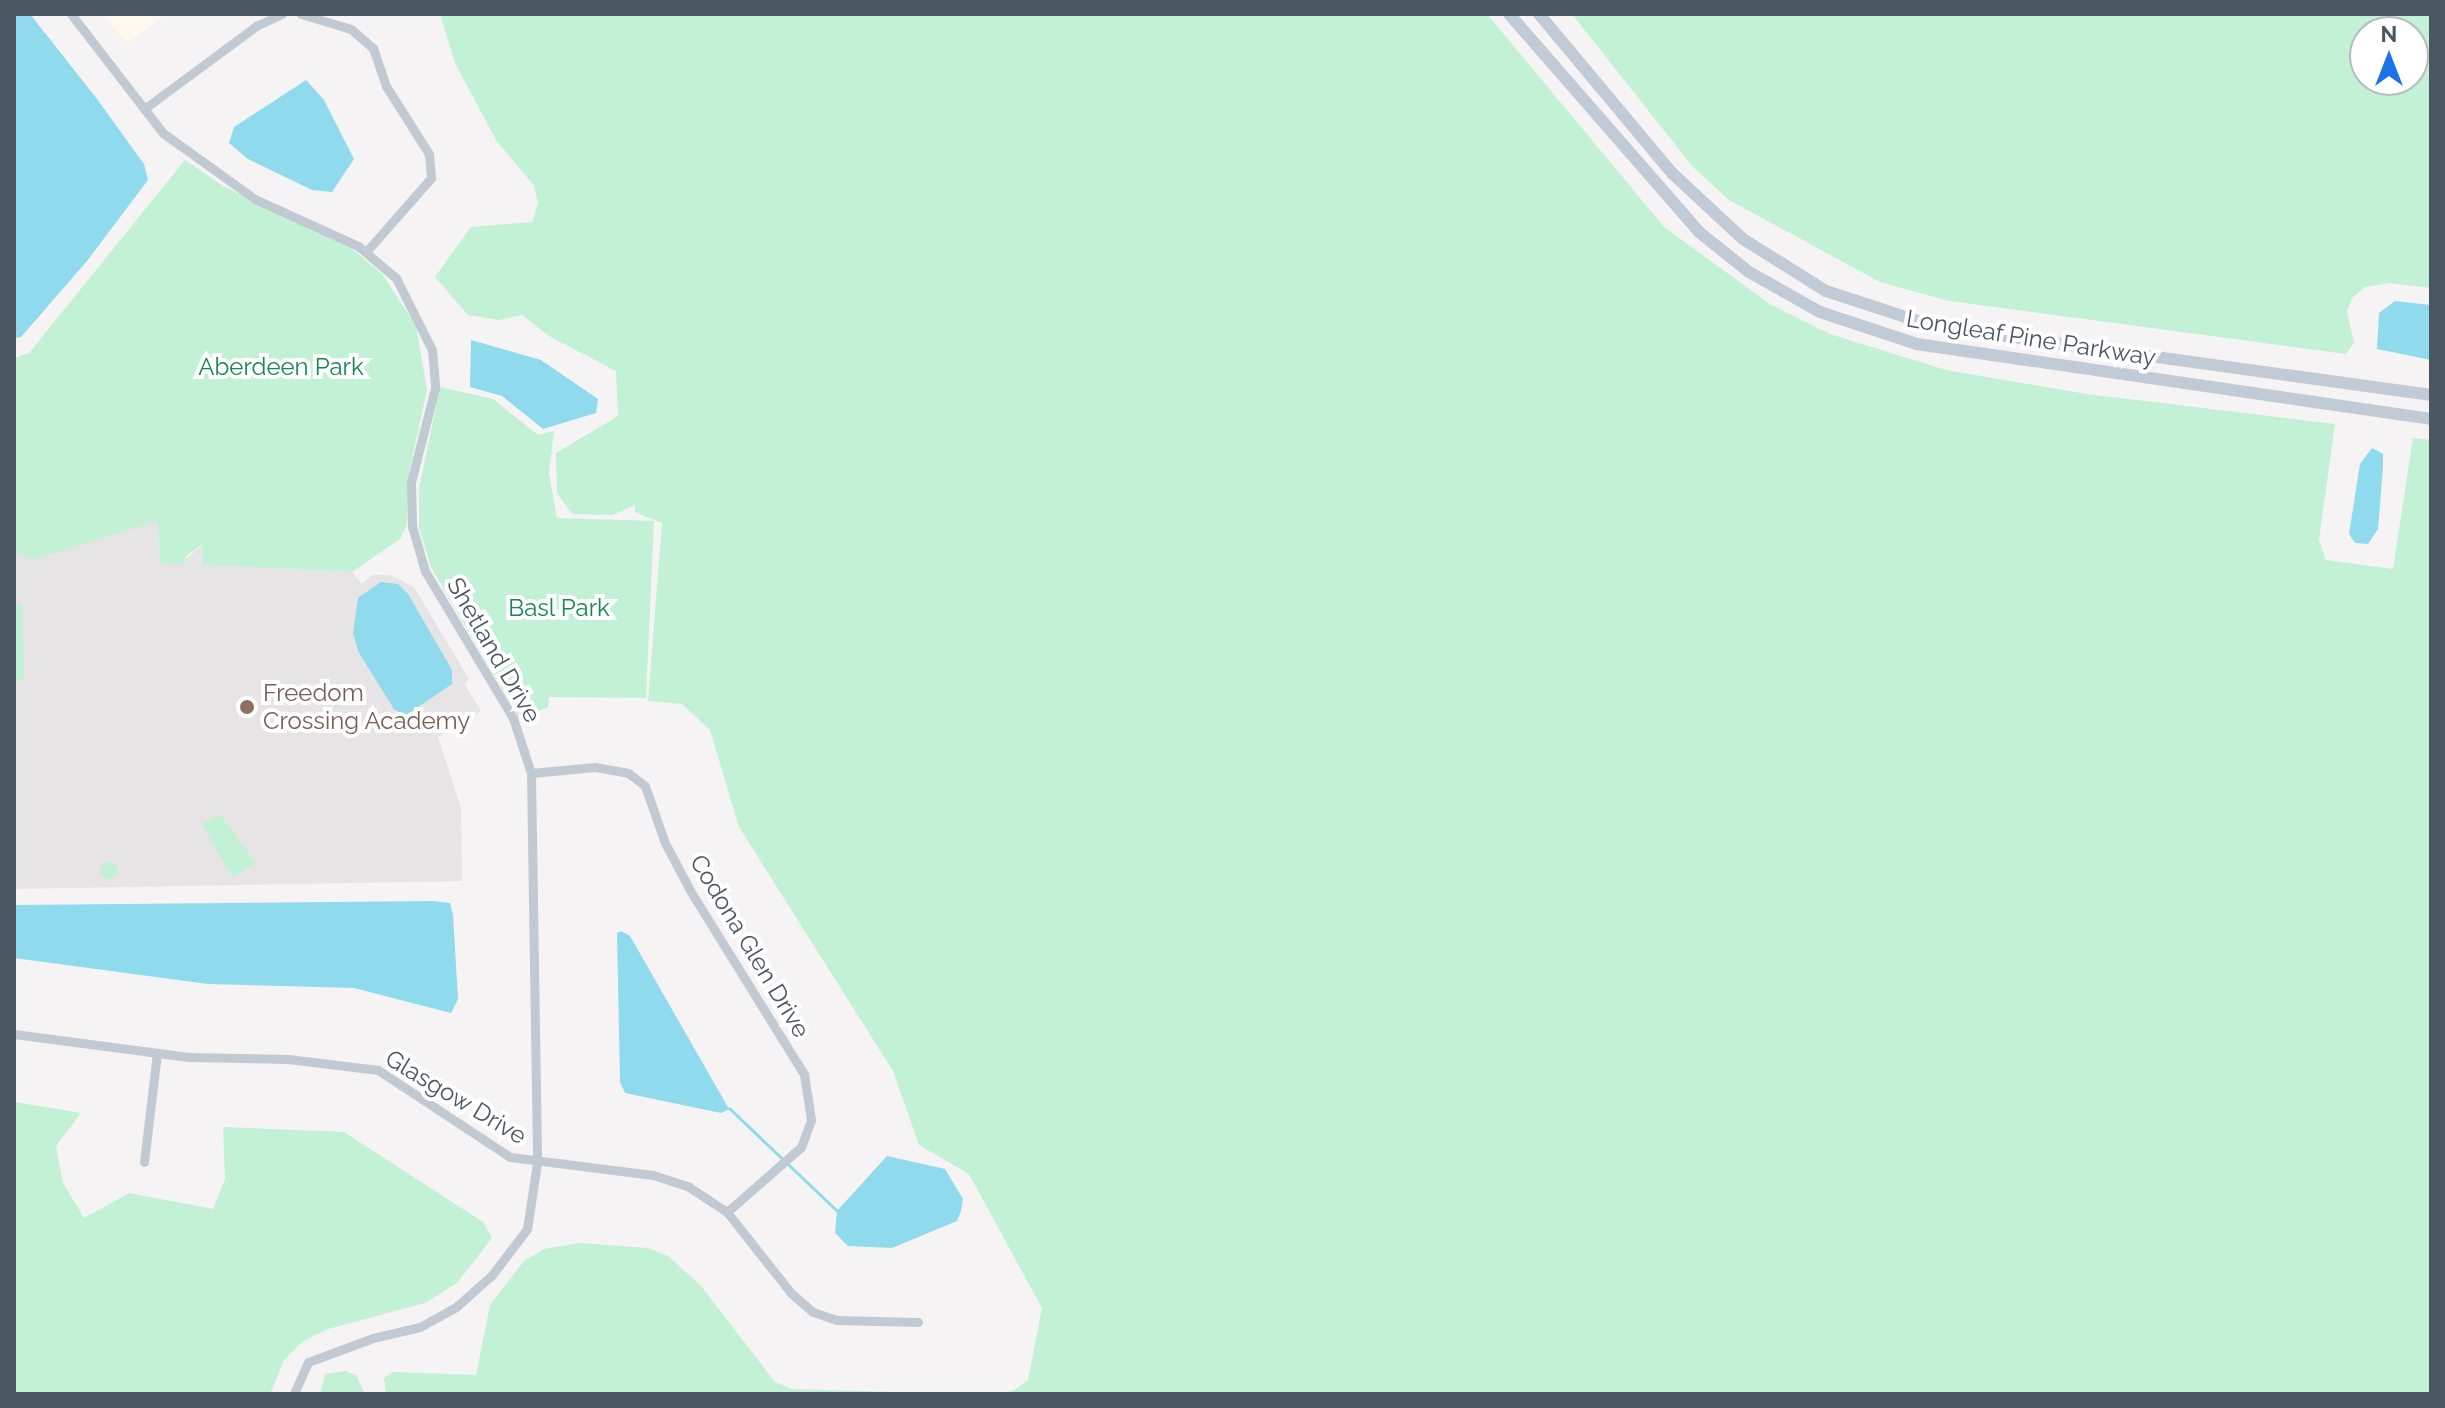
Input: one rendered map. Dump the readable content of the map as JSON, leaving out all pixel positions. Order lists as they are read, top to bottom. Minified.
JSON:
{"streets":{"main road":["Longleaf Pine Parkway"],"street":["Shetland Drive","Codona Glen Drive","Glasgow Drive"]},"crossings":[["Shetland Drive","Codona Glen Drive"],["Shetland Drive","Glasgow Drive"],["Codona Glen Drive","Glasgow Drive"]],"parks":["Aberdeen Park","Basl Park"],"places":["Freedom Crossing Academy"],"north":"top"}
